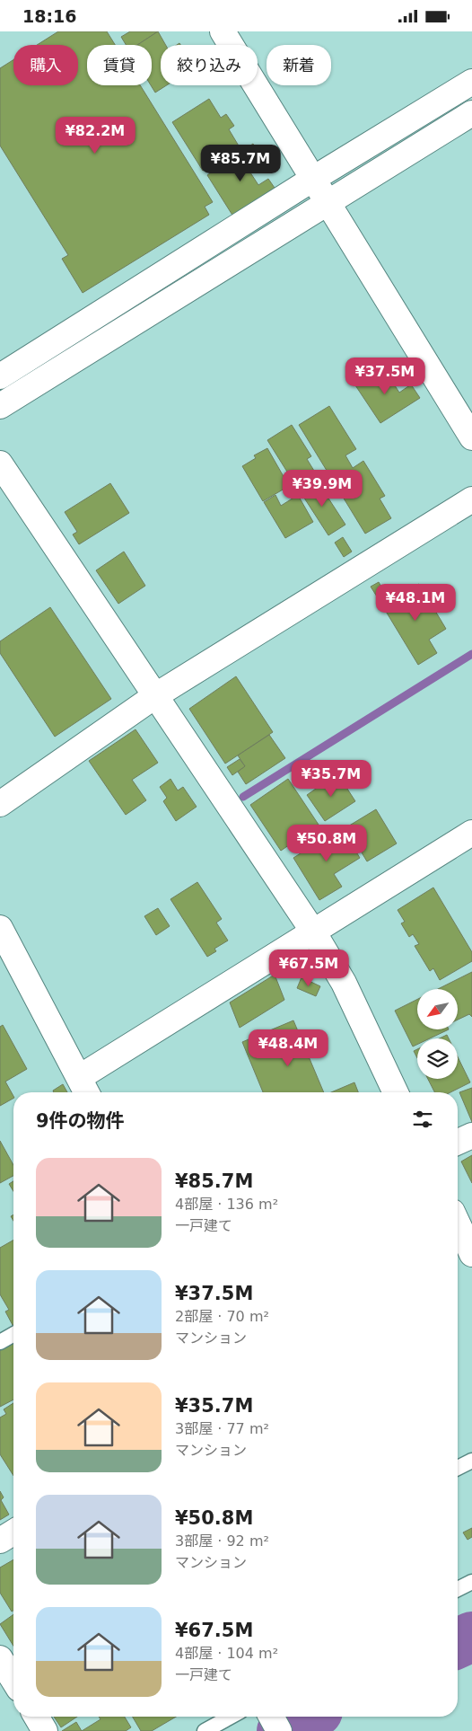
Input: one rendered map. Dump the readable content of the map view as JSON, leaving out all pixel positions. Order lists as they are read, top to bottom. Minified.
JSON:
{"north":"bottom left","page":{"status":"18:16","chip":["購入","賃貸","絞り込み","新着"],"price":["¥82.2M","¥85.7M","¥37.5M","¥39.9M","¥48.1M","¥35.7M","¥50.8M","¥67.5M","¥48.4M"],"heading":"9件の物件","list":[{"name":"¥85.7M","note":"4部屋 · 136 m² · 一戸建て"},{"name":"¥37.5M","note":"2部屋 · 70 m² · マンション"},{"name":"¥35.7M","note":"3部屋 · 77 m² · マンション"},{"name":"¥50.8M","note":"3部屋 · 92 m² · マンション"},{"name":"¥67.5M","note":"4部屋 · 104 m² · 一戸建て"}]}}
